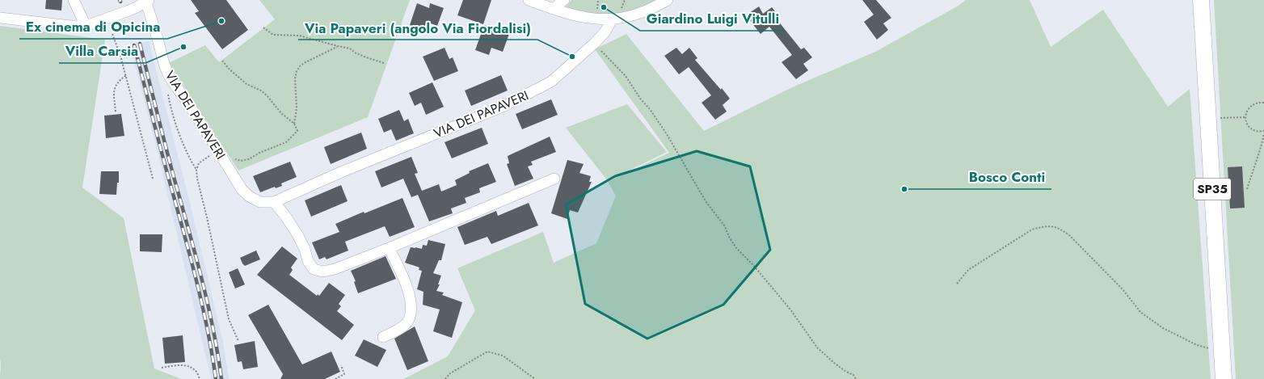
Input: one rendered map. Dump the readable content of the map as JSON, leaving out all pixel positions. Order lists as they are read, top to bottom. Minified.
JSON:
{"streets":{"main road":["SP35"],"street":["VIA DEI PAPAVERI"]},"places":["Giardino Luigi Vitulli","Ex cinema di Opicina","Villa Carsia","Via Papaveri (angolo Via Fiordalisi)","Bosco Conti"]}
